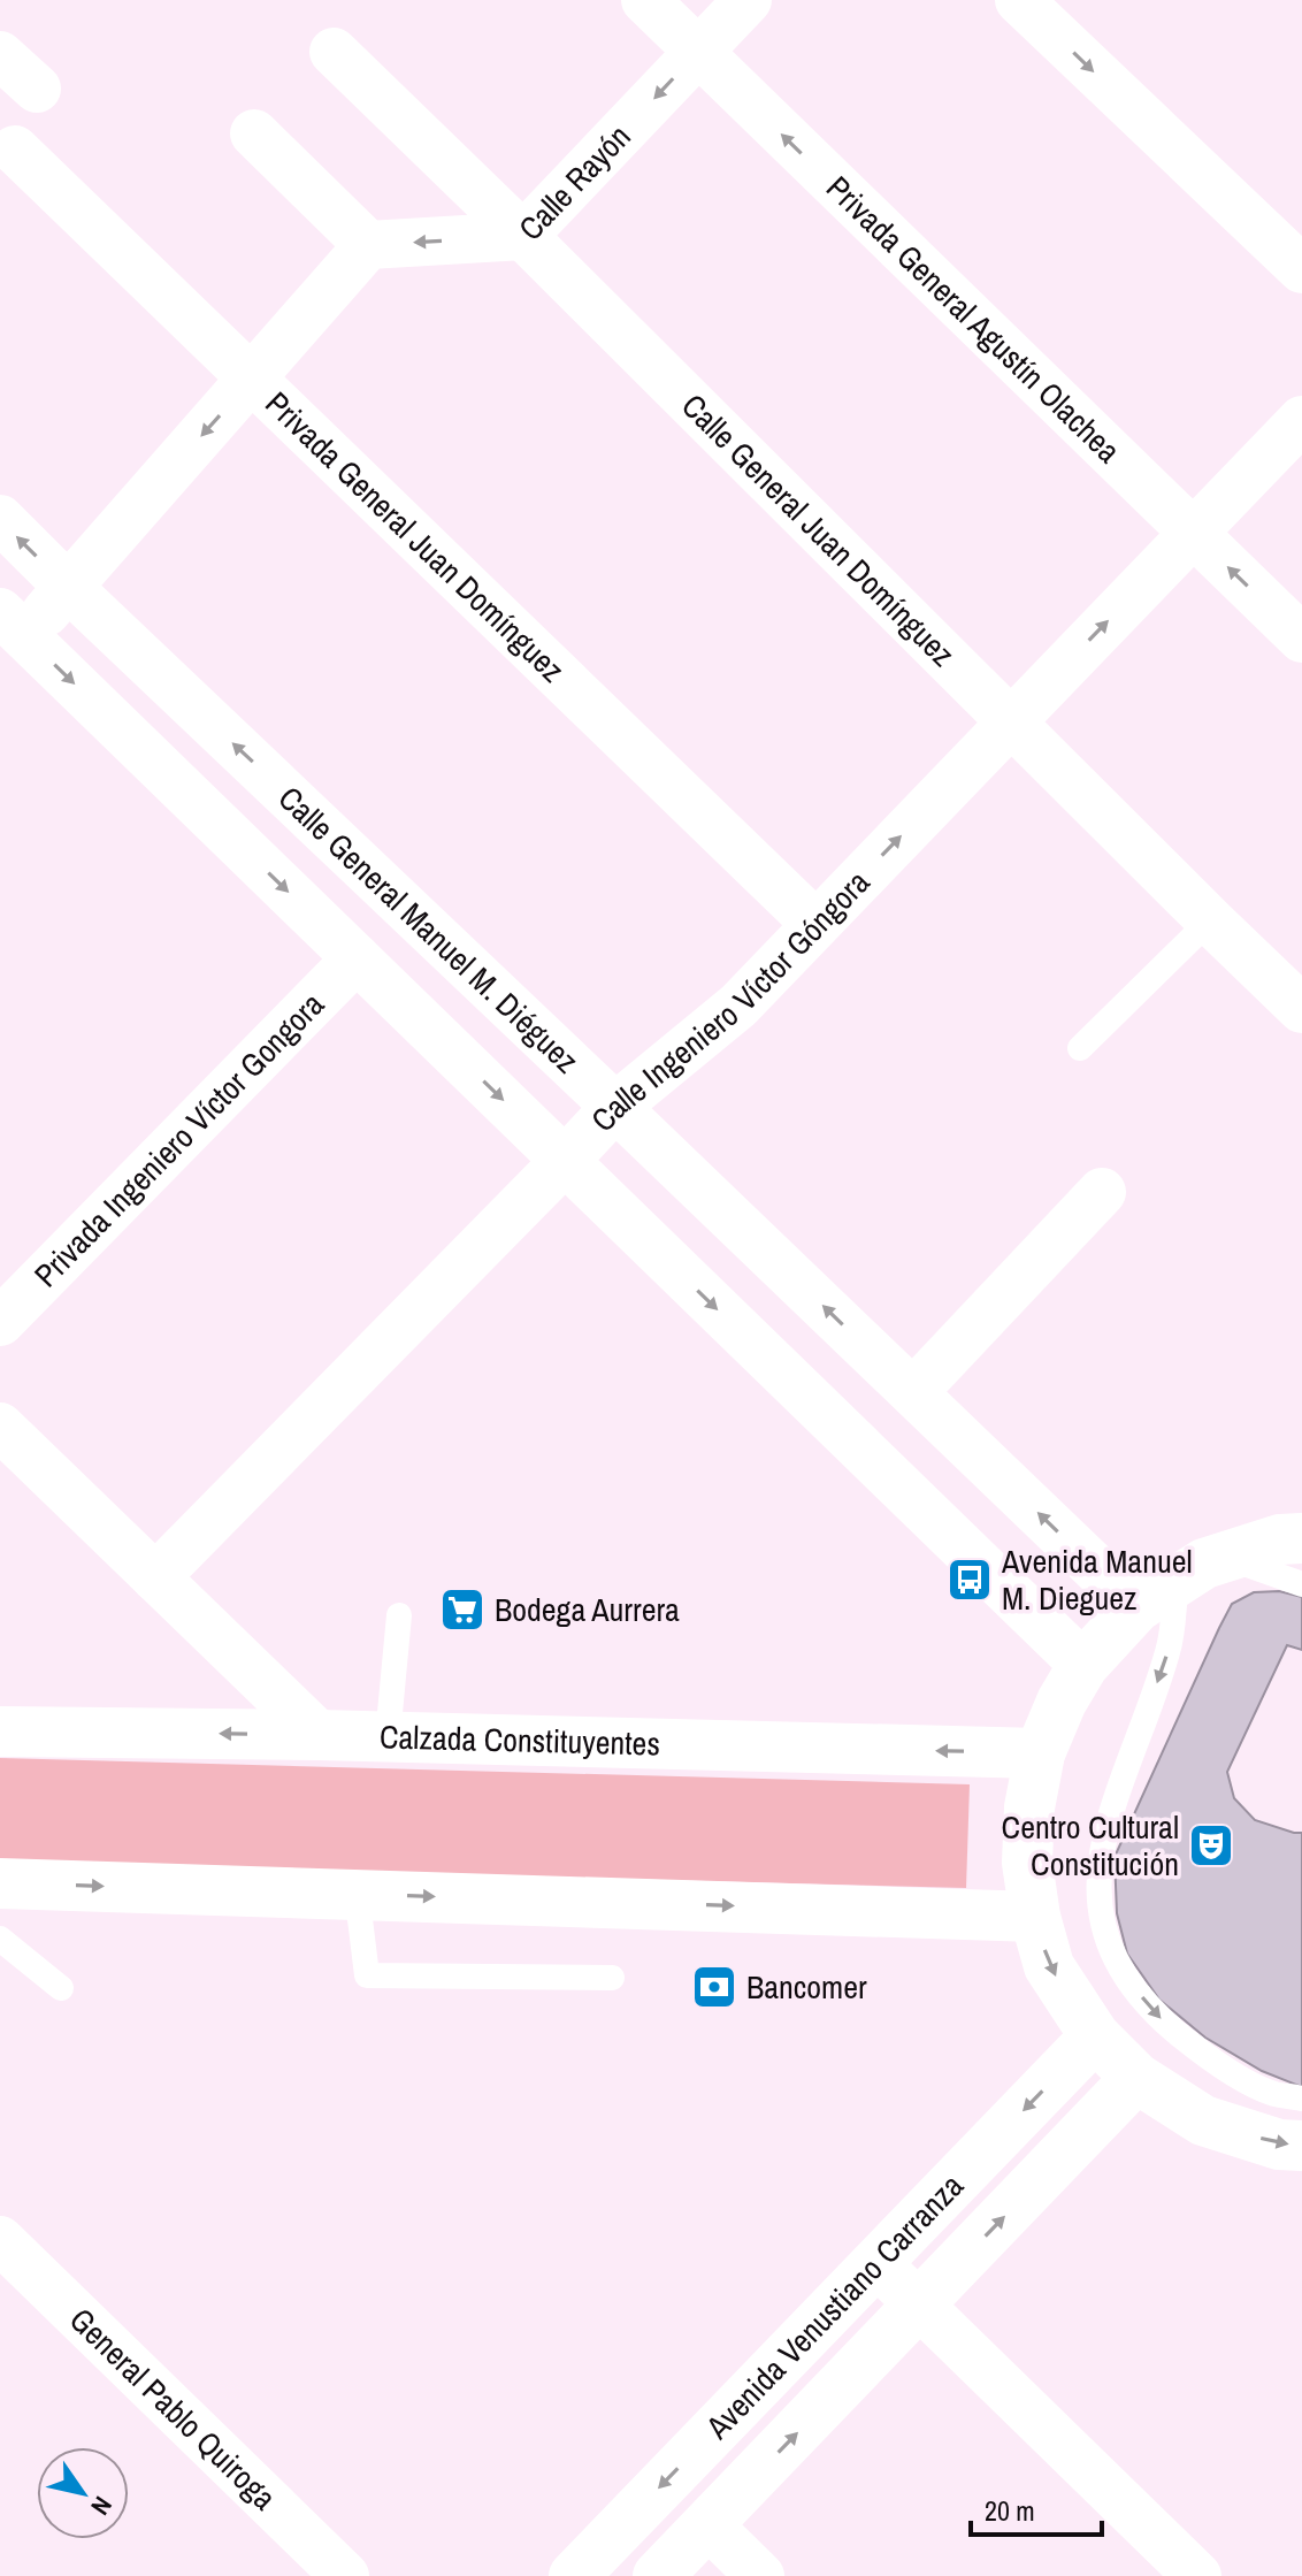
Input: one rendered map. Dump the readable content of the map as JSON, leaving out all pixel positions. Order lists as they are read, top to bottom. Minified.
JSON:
{"streets":{"street":["Calle Rayón","Privada General Agustín Olachea","Calle General Juan Domínguez","Privada General Juan Domínguez","Calle General Manuel M. Diéguez","Calle Ingeniero Víctor Góngora","Privada Ingeniero Víctor Gongora","Calzada Constituyentes","Avenida Venustiano Carranza","General Pablo Quiroga"]},"crossings":[["Calle Rayón","Privada General Agustín Olachea"],["Calle Rayón","Calle General Juan Domínguez"],["Privada General Agustín Olachea","Calle Ingeniero Víctor Góngora"],["Calle General Juan Domínguez","Calle Ingeniero Víctor Góngora"],["Privada General Juan Domínguez","Calle Ingeniero Víctor Góngora"],["Calle General Manuel M. Diéguez","Calle Ingeniero Víctor Góngora"]],"one_way":["Calle Rayón"],"places":{"bus stop":["Avenida Manuel M. Dieguez"],"supermarket":["Bodega Aurrera"],"theatre":["Centro Cultural Constitución"],"bank":["Bancomer"]},"scale_bar":"20 m","north":"bottom right"}
